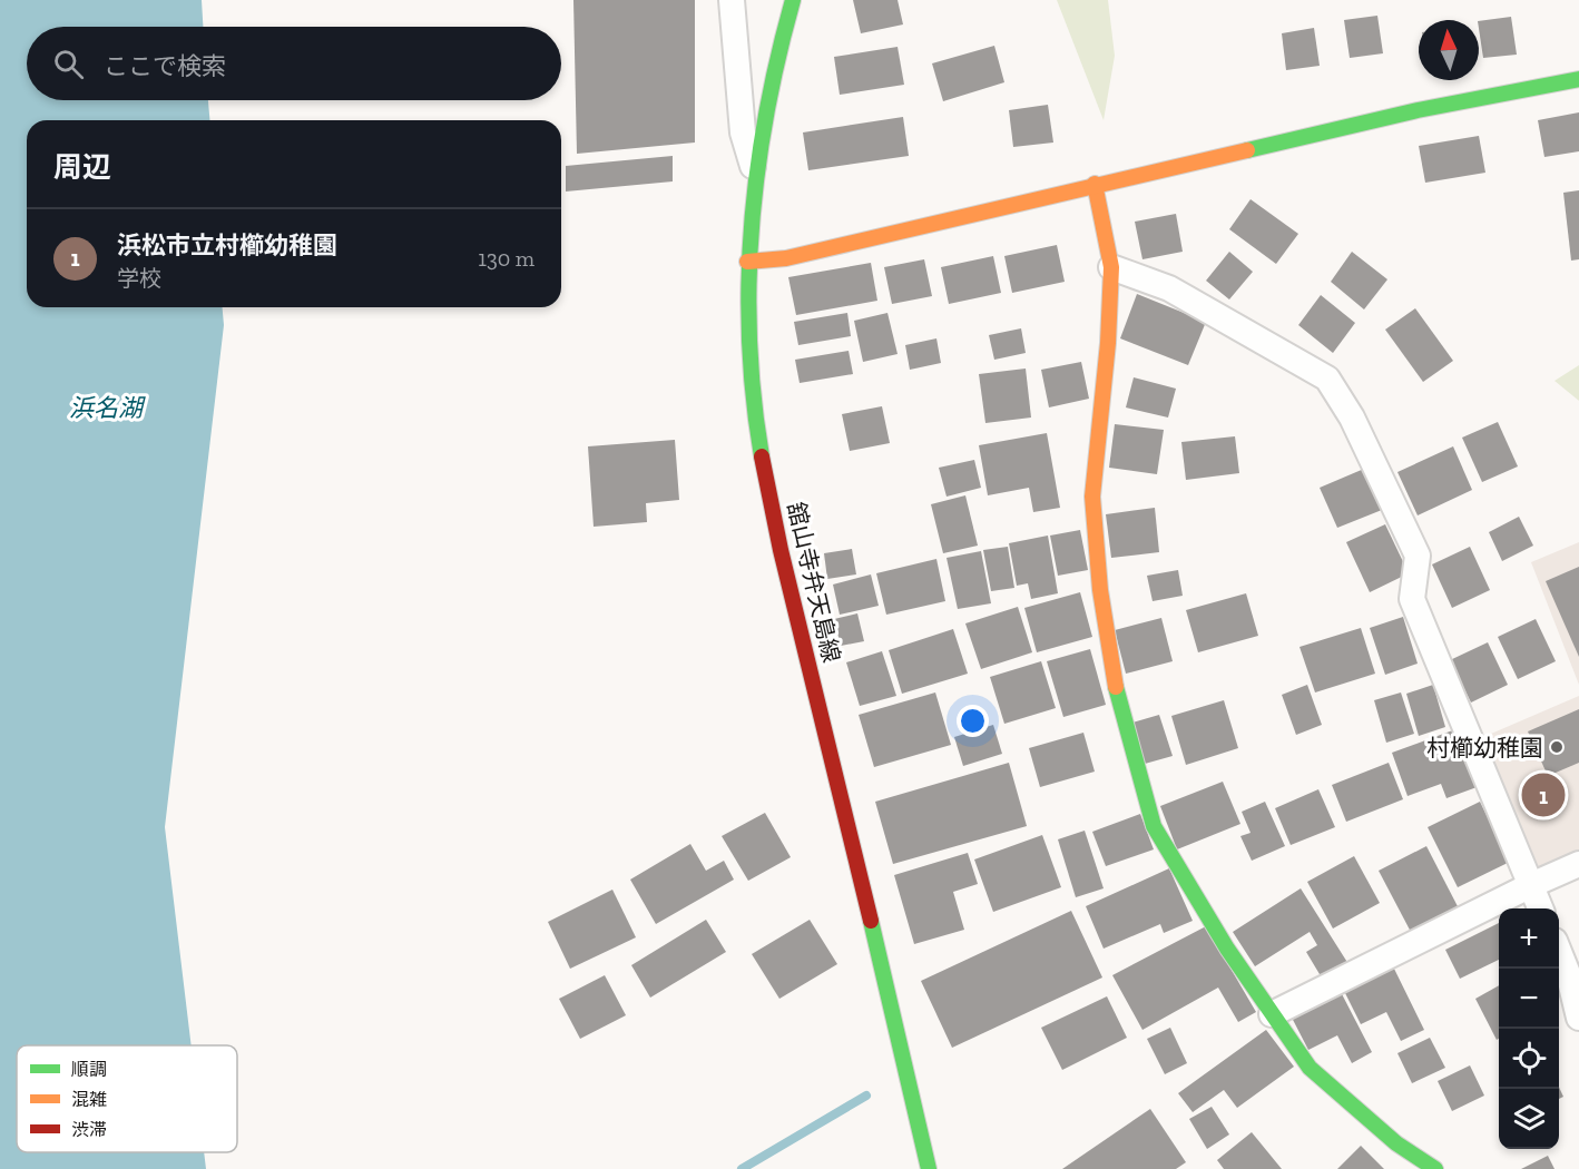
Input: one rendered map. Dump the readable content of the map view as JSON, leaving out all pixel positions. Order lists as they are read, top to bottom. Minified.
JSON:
{"streets":{"street":["舘山寺弁天島線"]},"water":["浜名湖"],"places":["村櫛幼稚園"],"legend":["順調","混雑","渋滞"],"north":"top","page":{"search":"ここで検索","heading":"周辺","list":[{"mark":"1","name":"浜松市立村櫛幼稚園","note":"学校","value":"130 m"}],"pins":"1","map_buttons":["+","−"]}}
